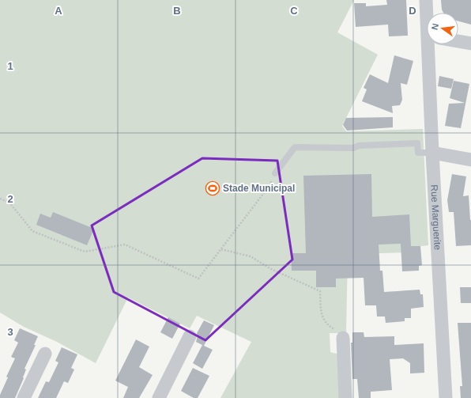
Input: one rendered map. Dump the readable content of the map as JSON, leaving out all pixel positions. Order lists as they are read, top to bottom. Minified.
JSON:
{"streets":{"street":["Rue Marguerite"]},"places":{"sports":["Stade Municipal"]},"north":"left","grid":{"columns":["A","B","C","D"],"rows":["1","2","3"]}}
